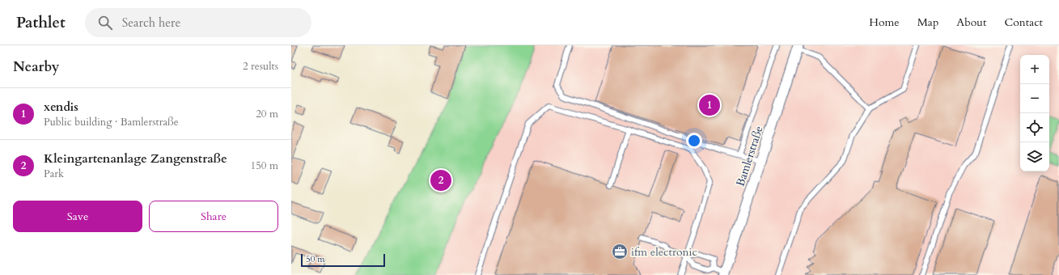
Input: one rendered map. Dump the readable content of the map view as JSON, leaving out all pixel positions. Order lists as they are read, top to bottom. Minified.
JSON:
{"streets":{"street":["Bamlerstraße"]},"places":{"office":["ifm electronic"]},"scale_bar":"50 m","page":{"header":"Pathlet","search":"Search here","nav":["Home","Map","About","Contact"],"heading":["Nearby","2 results"],"map_buttons":["+","−"],"list":[{"mark":"1","name":"xendis","note":"Public building · Bamlerstraße","value":"20 m"},{"mark":"2","name":"Kleingartenanlage Zangenstraße","note":"Park","value":"150 m"}],"pins":["1","2"],"buttons":["Save","Share"],"scale":"50 m"}}
